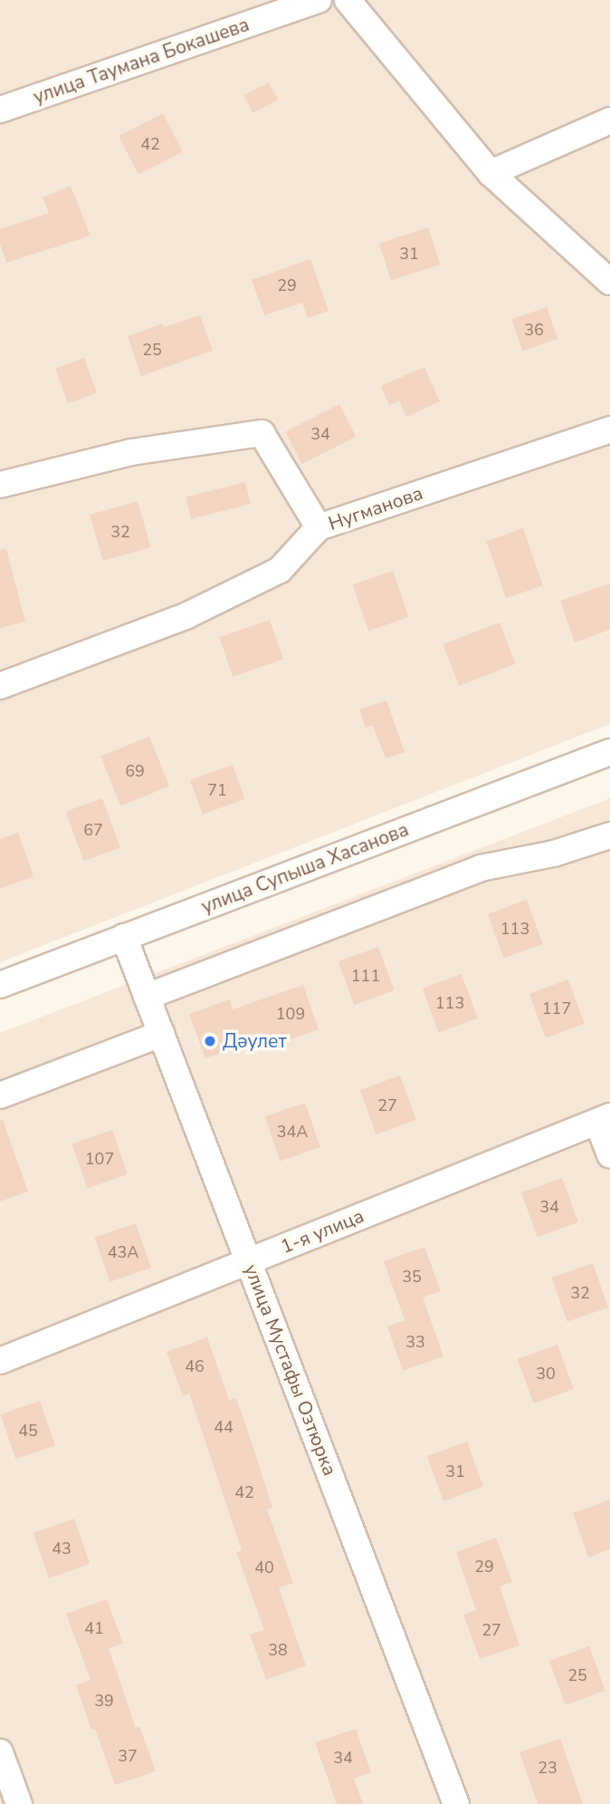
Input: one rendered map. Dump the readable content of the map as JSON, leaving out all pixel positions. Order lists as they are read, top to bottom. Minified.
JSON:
{"streets":{"street":["улица Таумана Бокашева","Нугманова","улица Супыша Хасанова","1-я улица","улица Мустафы Озтюрка"]},"crossings":[["улица Супыша Хасанова","улица Мустафы Озтюрка"],["1-я улица","улица Мустафы Озтюрка"]],"places":["Дәулет"],"house_numbers":["42","31","29","36","25","34","32","69","71","67","113","111","113","117","109","27","34А","107","34","43А","35","32","33","46","30","44","45","31","42","43","29","40","41","27","38","25","39","37","34","23"]}
